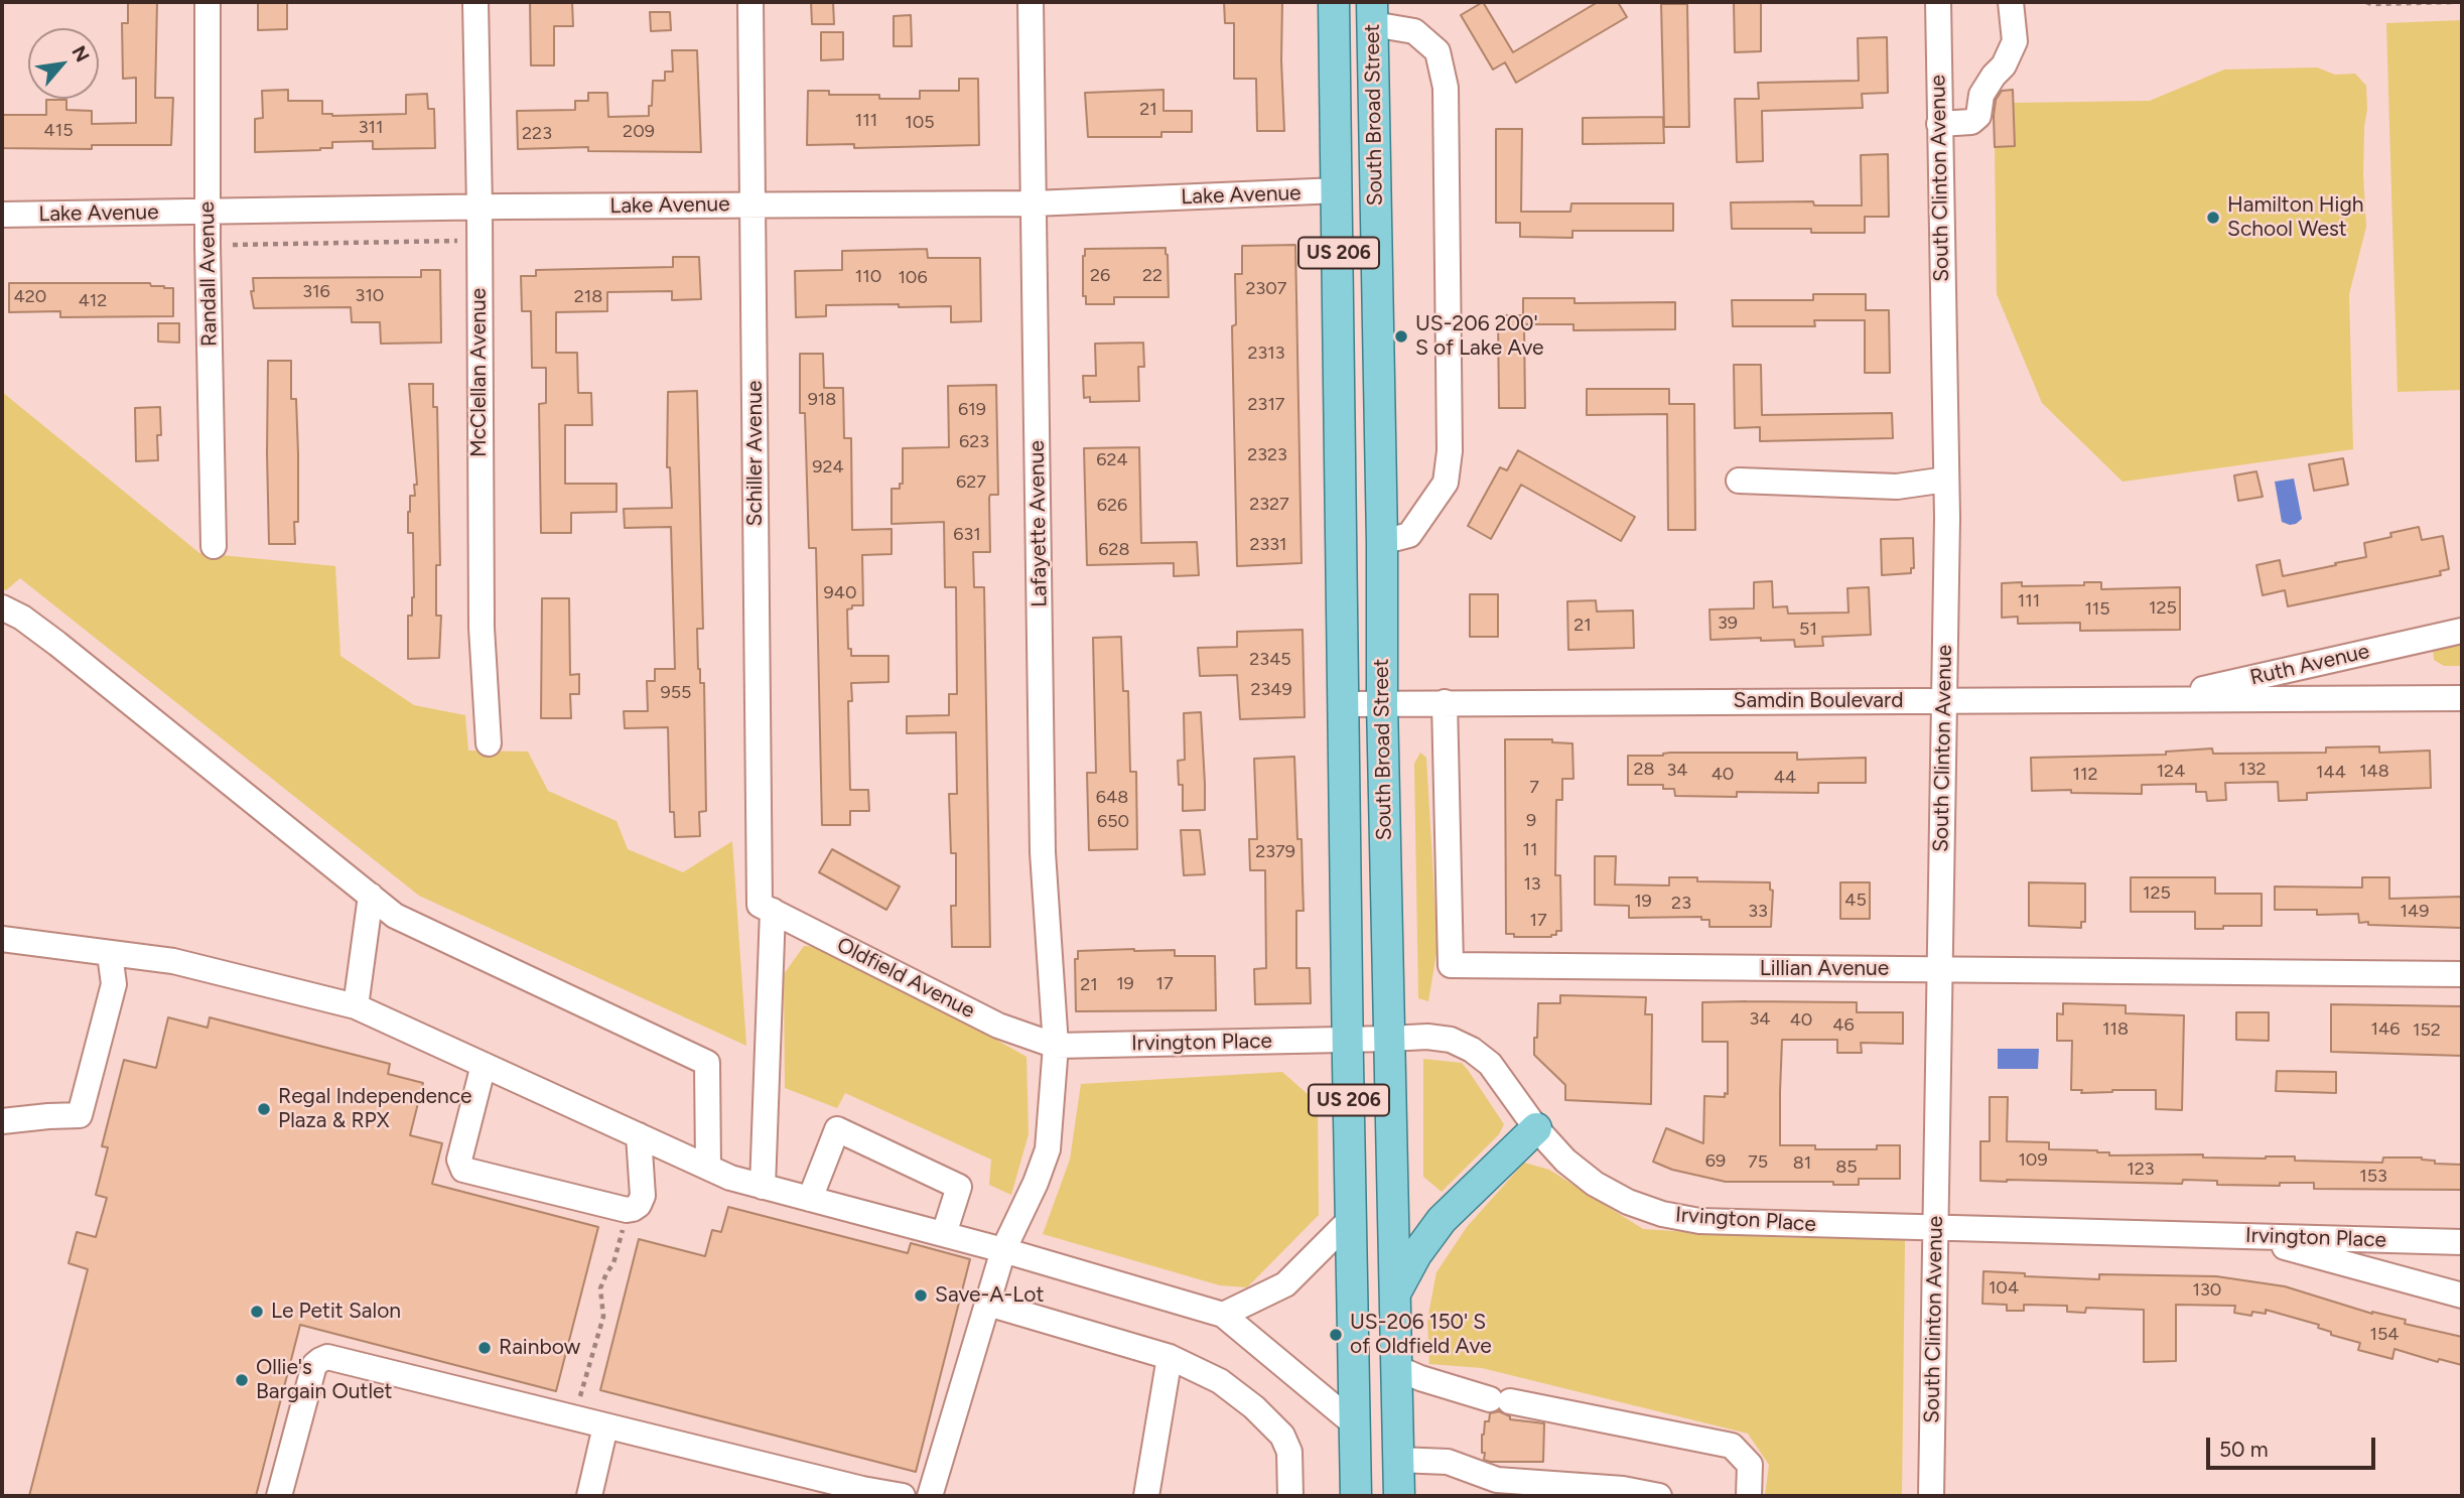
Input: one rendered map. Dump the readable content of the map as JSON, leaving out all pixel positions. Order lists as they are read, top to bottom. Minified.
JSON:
{"streets":{"main road":["South Broad Street","US 206"],"street":["South Clinton Avenue","Lake Avenue","Randall Avenue","McClellan Avenue","Schiller Avenue","Lafayette Avenue","Ruth Avenue","Samdin Boulevard","Lillian Avenue","Oldfield Avenue","Irvington Place"]},"crossings":[["South Broad Street","Lake Avenue"],["South Broad Street","Samdin Boulevard"],["South Broad Street","Irvington Place"],["South Clinton Avenue","Samdin Boulevard"],["South Clinton Avenue","Lillian Avenue"],["South Clinton Avenue","Irvington Place"],["Lake Avenue","Randall Avenue"],["Lake Avenue","McClellan Avenue"],["Lake Avenue","Schiller Avenue"],["Lake Avenue","Lafayette Avenue"],["Schiller Avenue","Oldfield Avenue"],["Lafayette Avenue","Oldfield Avenue"],["Lafayette Avenue","Irvington Place"],["Ruth Avenue","Samdin Boulevard"],["Samdin Boulevard","Lillian Avenue"],["Oldfield Avenue","Irvington Place"]],"places":["Hamilton High School West","US-206 200' S of Lake Ave","Regal Independence Plaza & RPX","Save-A-Lot","Le Petit Salon","US-206 150' S of Oldfield Ave","Rainbow","Ollie's Bargain Outlet"],"house_numbers":["21","111","105","311","415","209","223","26","22","110","106","2307","316","310","420","218","412","2313","918","2317","619","623","2323","624","924","627","2327","626","631","2331","628","940","111","125","115","39","21","51","2345","2349","955","28","132","34","124","148","144","40","112","44","7","648","9","650","11","2379","13","125","45","19","23","33","149","17","19","17","21","34","40","46","118","146","152","109","69","75","81","85","123","153","104","130","154"],"scale_bar":"50 m","north":"top right"}
